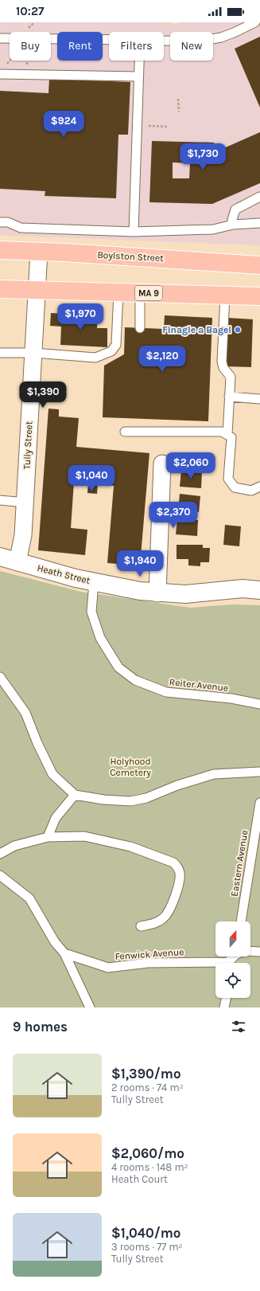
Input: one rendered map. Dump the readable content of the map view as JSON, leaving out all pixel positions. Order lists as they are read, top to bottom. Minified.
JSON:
{"streets":{"highway":["Boylston Street","MA 9"],"street":["Tully Street","Heath Street"],"lane":["Reiter Avenue","Eastern Avenue","Fenwick Avenue"]},"crossings":[["Boylston Street","Tully Street"],["MA 9","Tully Street"],["Tully Street","Heath Street"],["Heath Street","Reiter Avenue"]],"parks":["Holyhood Cemetery"],"places":["Finagle a Bagel"],"north":"top","page":{"status":"10:27","chip":["Buy","Rent","Filters","New"],"price":["$924","$1,730","$1,970","$2,120","$1,390","$2,060","$1,040","$2,370","$1,940"],"heading":"9 homes","list":[{"name":"$1,390/mo","note":"2 rooms · 74 m² · Tully Street"},{"name":"$2,060/mo","note":"4 rooms · 148 m² · Heath Court"},{"name":"$1,040/mo","note":"3 rooms · 77 m² · Tully Street"}]}}
